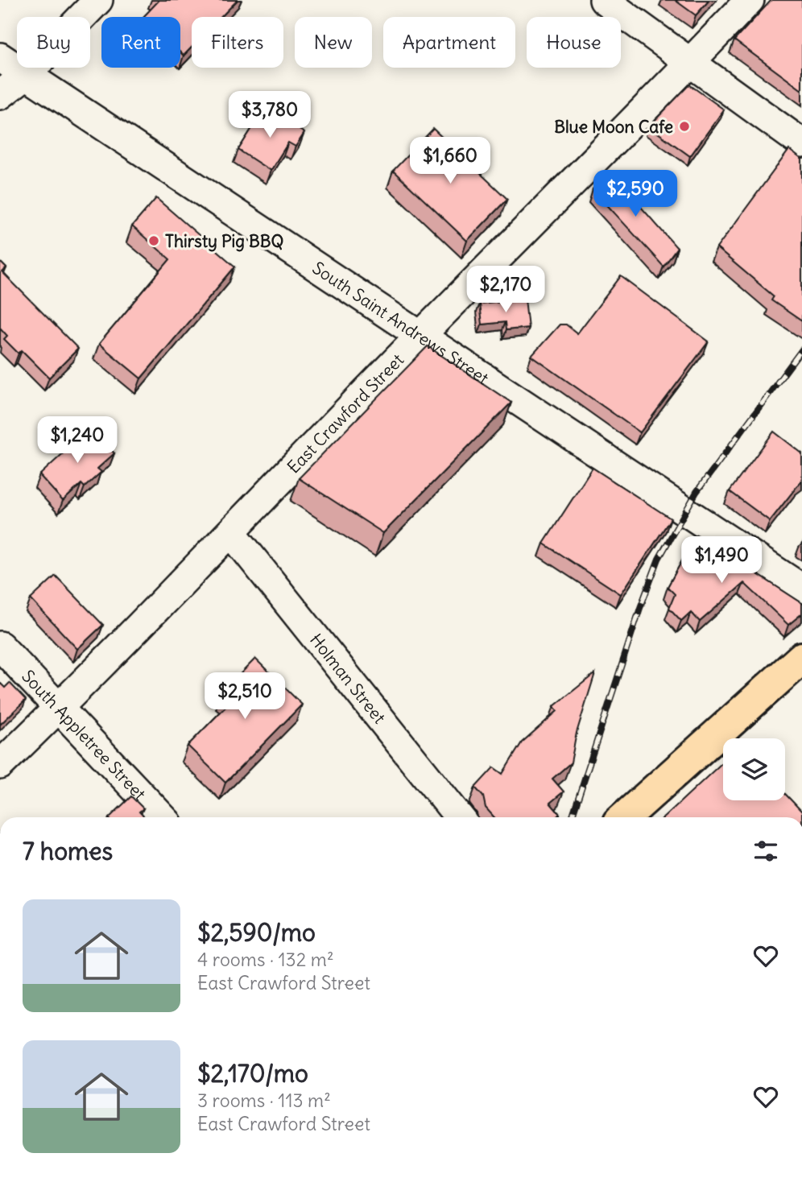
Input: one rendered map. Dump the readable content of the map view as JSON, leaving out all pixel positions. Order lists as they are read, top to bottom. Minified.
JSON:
{"streets":{"street":["South Saint Andrews Street","East Crawford Street","Holman Street","South Appletree Street"]},"crossings":[["South Saint Andrews Street","East Crawford Street"],["East Crawford Street","Holman Street"],["East Crawford Street","South Appletree Street"]],"places":["Blue Moon Cafe","Thirsty Pig BBQ"],"page":{"chip":["Buy","Rent","Filters","New","Apartment","House"],"price":["$3,780","$1,660","$2,590","$2,170","$1,240","$1,490","$2,510"],"heading":"7 homes","list":[{"name":"$2,590/mo","note":"4 rooms · 132 m² · East Crawford Street"},{"name":"$2,170/mo","note":"3 rooms · 113 m² · East Crawford Street"}]}}
